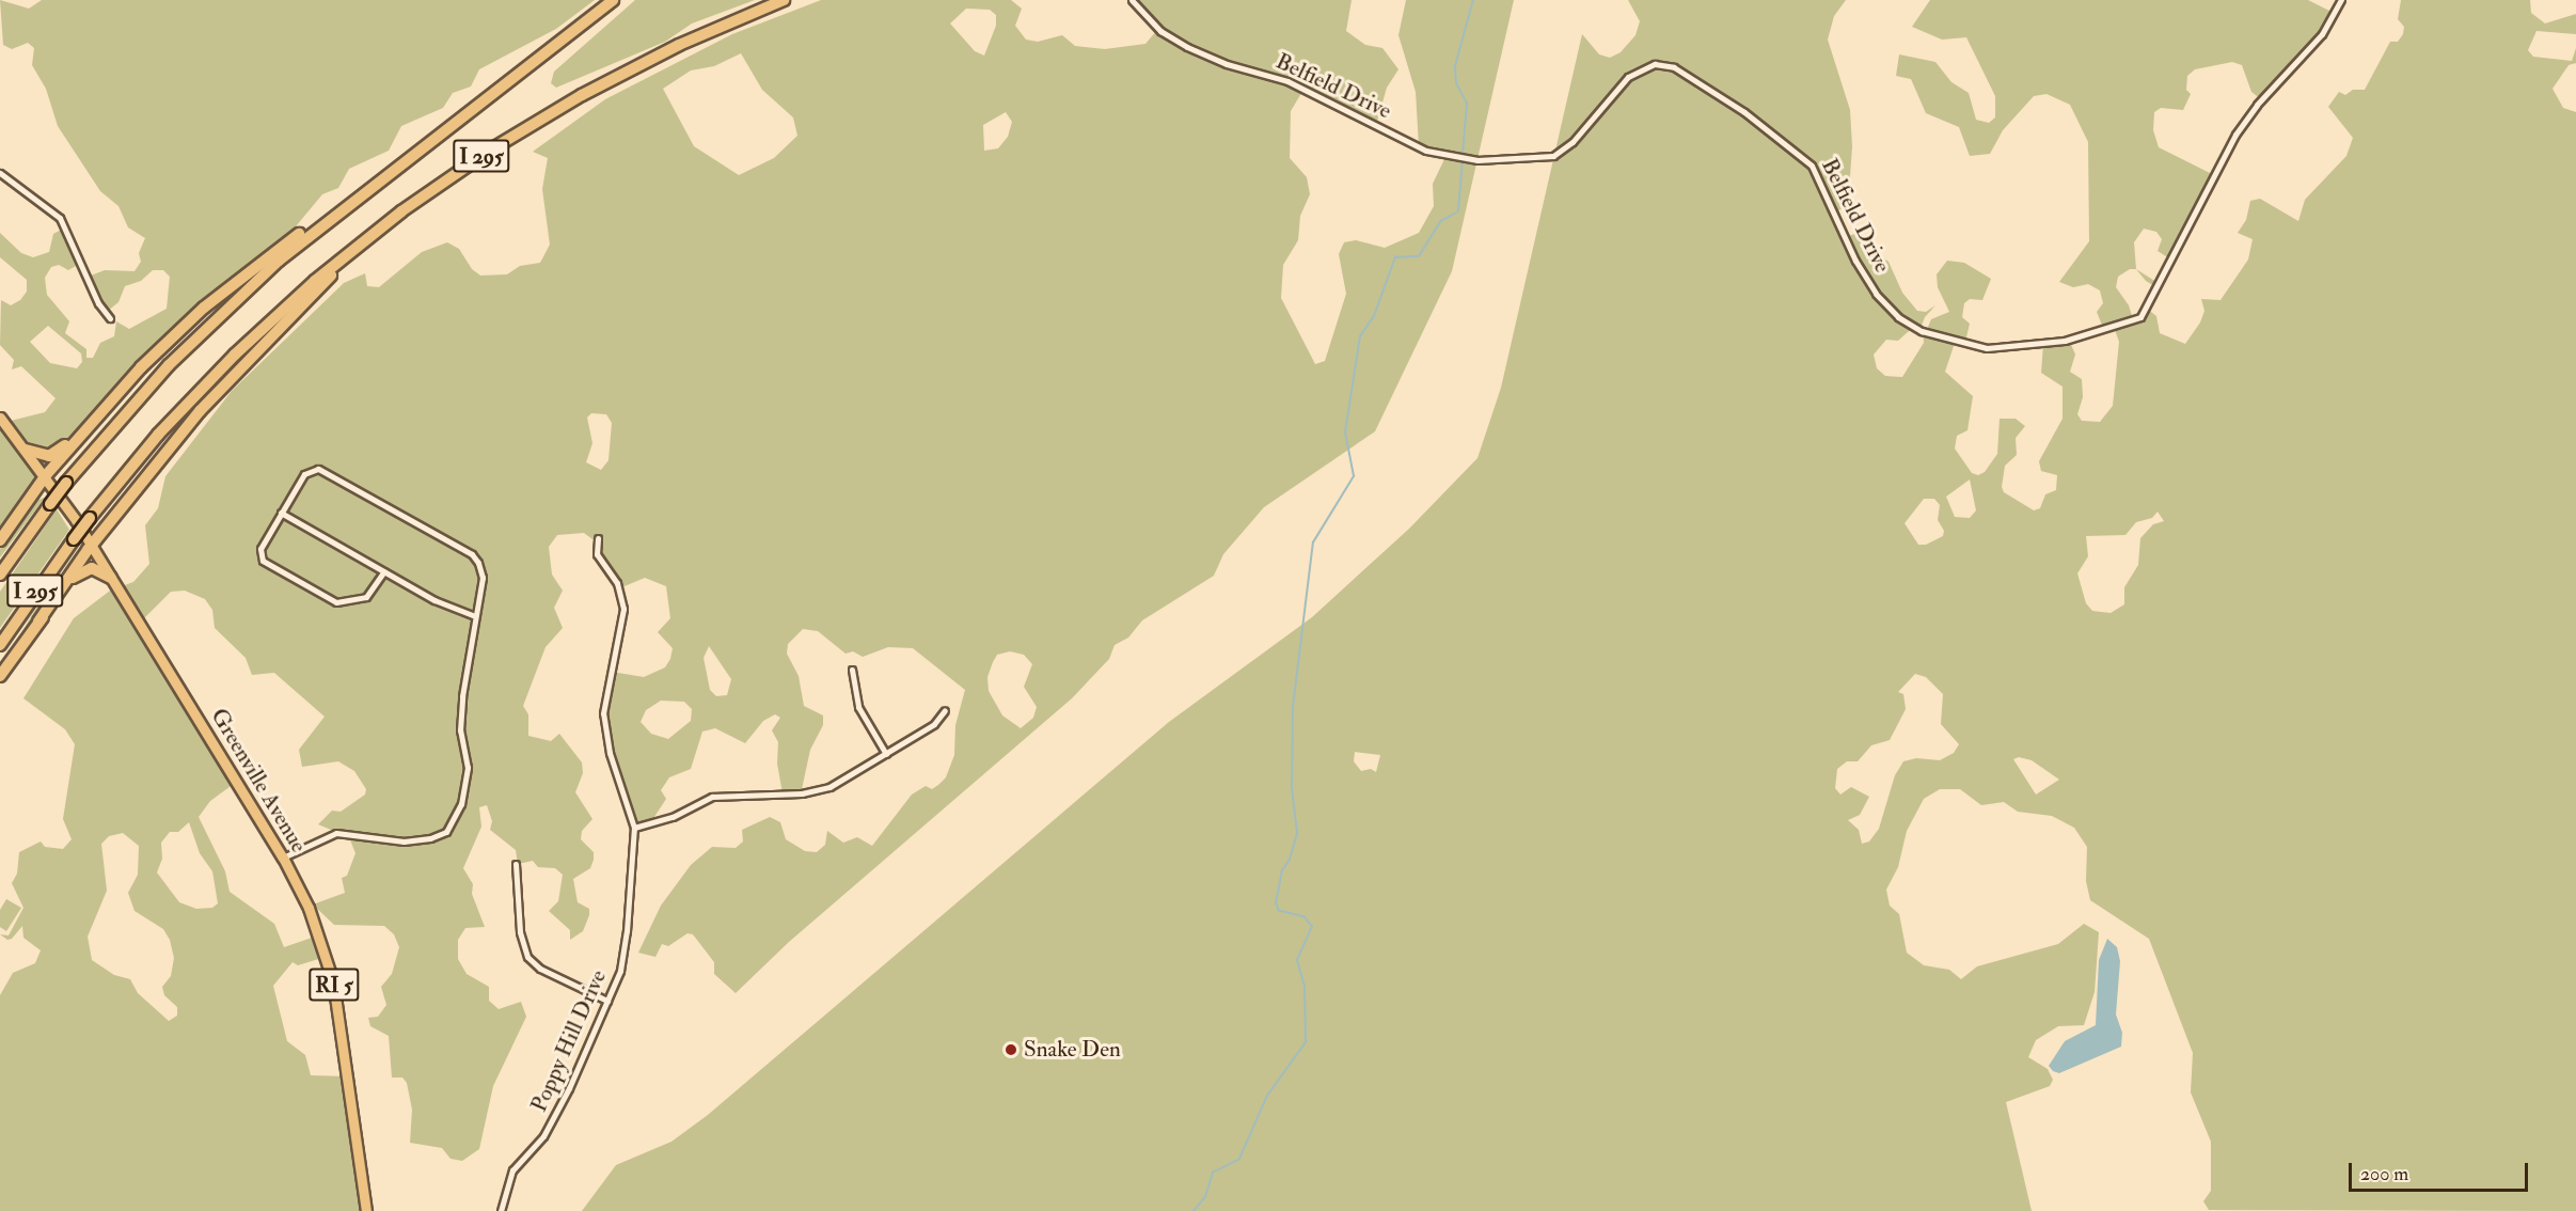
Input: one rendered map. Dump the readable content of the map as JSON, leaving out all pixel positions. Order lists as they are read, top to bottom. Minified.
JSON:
{"streets":{"highway":["I 295"],"main road":["Greenville Avenue","RI 5"],"street":["Belfield Drive","Poppy Hill Drive"]},"places":["Snake Den"],"scale_bar":"200 m"}
